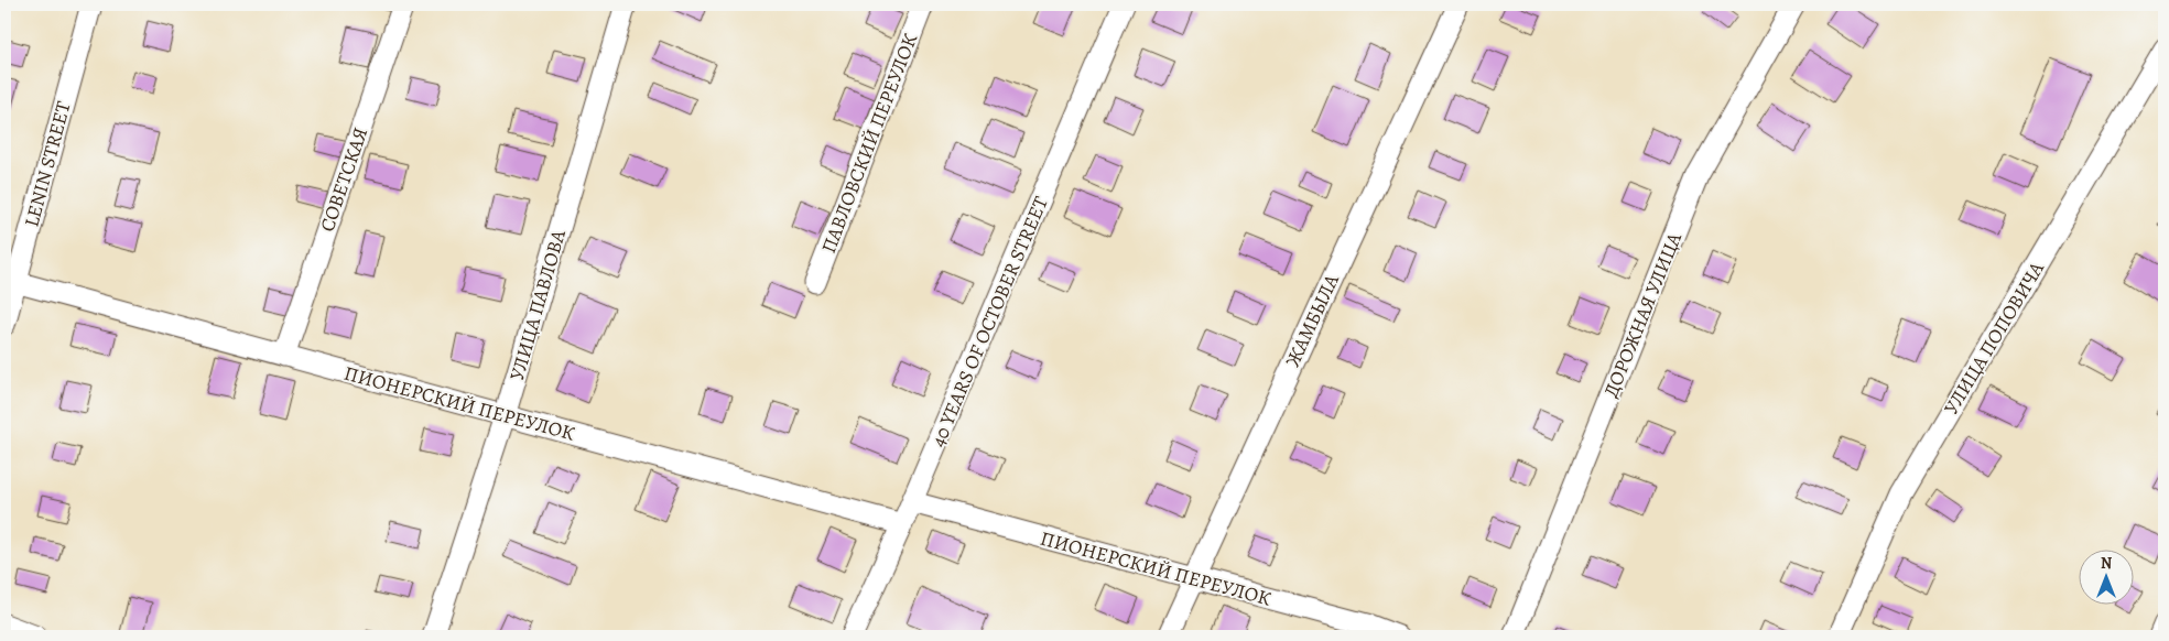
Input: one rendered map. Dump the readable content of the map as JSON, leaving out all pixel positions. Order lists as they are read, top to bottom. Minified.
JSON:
{"streets":{"street":["ПАВЛОВСКИЙ ПЕРЕУЛОК","LENIN STREET","СОВЕТСКАЯ","УЛИЦА ПАВЛОВА","ДОРОЖНАЯ УЛИЦА","ЖАМБЫЛА","40 YEARS OF OCTOBER STREET","УЛИЦА ПОПОВИЧА","ПИОНЕРСКИЙ ПЕРЕУЛОК"]},"crossings":[["LENIN STREET","ПИОНЕРСКИЙ ПЕРЕУЛОК"],["СОВЕТСКАЯ","ПИОНЕРСКИЙ ПЕРЕУЛОК"],["УЛИЦА ПАВЛОВА","ПИОНЕРСКИЙ ПЕРЕУЛОК"],["ЖАМБЫЛА","ПИОНЕРСКИЙ ПЕРЕУЛОК"],["40 YEARS OF OCTOBER STREET","ПИОНЕРСКИЙ ПЕРЕУЛОК"]],"north":"top"}
